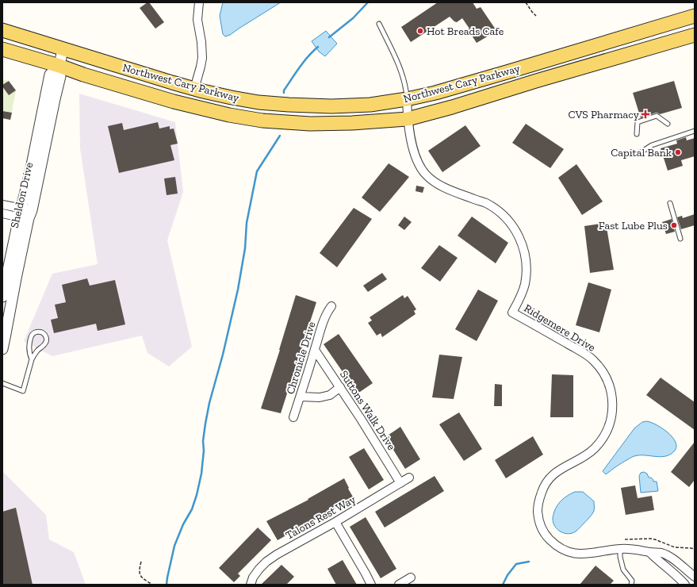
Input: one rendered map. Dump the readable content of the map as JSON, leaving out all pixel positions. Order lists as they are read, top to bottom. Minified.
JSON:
{"streets":{"main road":["Northwest Cary Parkway"],"street":["Sheldon Drive","Ridgemere Drive","Chronicle Drive","Suttons Walk Drive","Talons Rest Way"]},"crossings":[["Northwest Cary Parkway","Sheldon Drive"],["Northwest Cary Parkway","Ridgemere Drive"],["Chronicle Drive","Suttons Walk Drive"],["Suttons Walk Drive","Talons Rest Way"]],"places":{"other":["Hot Breads Cafe","Capital Bank","Fast Lube Plus"],"health":["CVS Pharmacy"]}}
